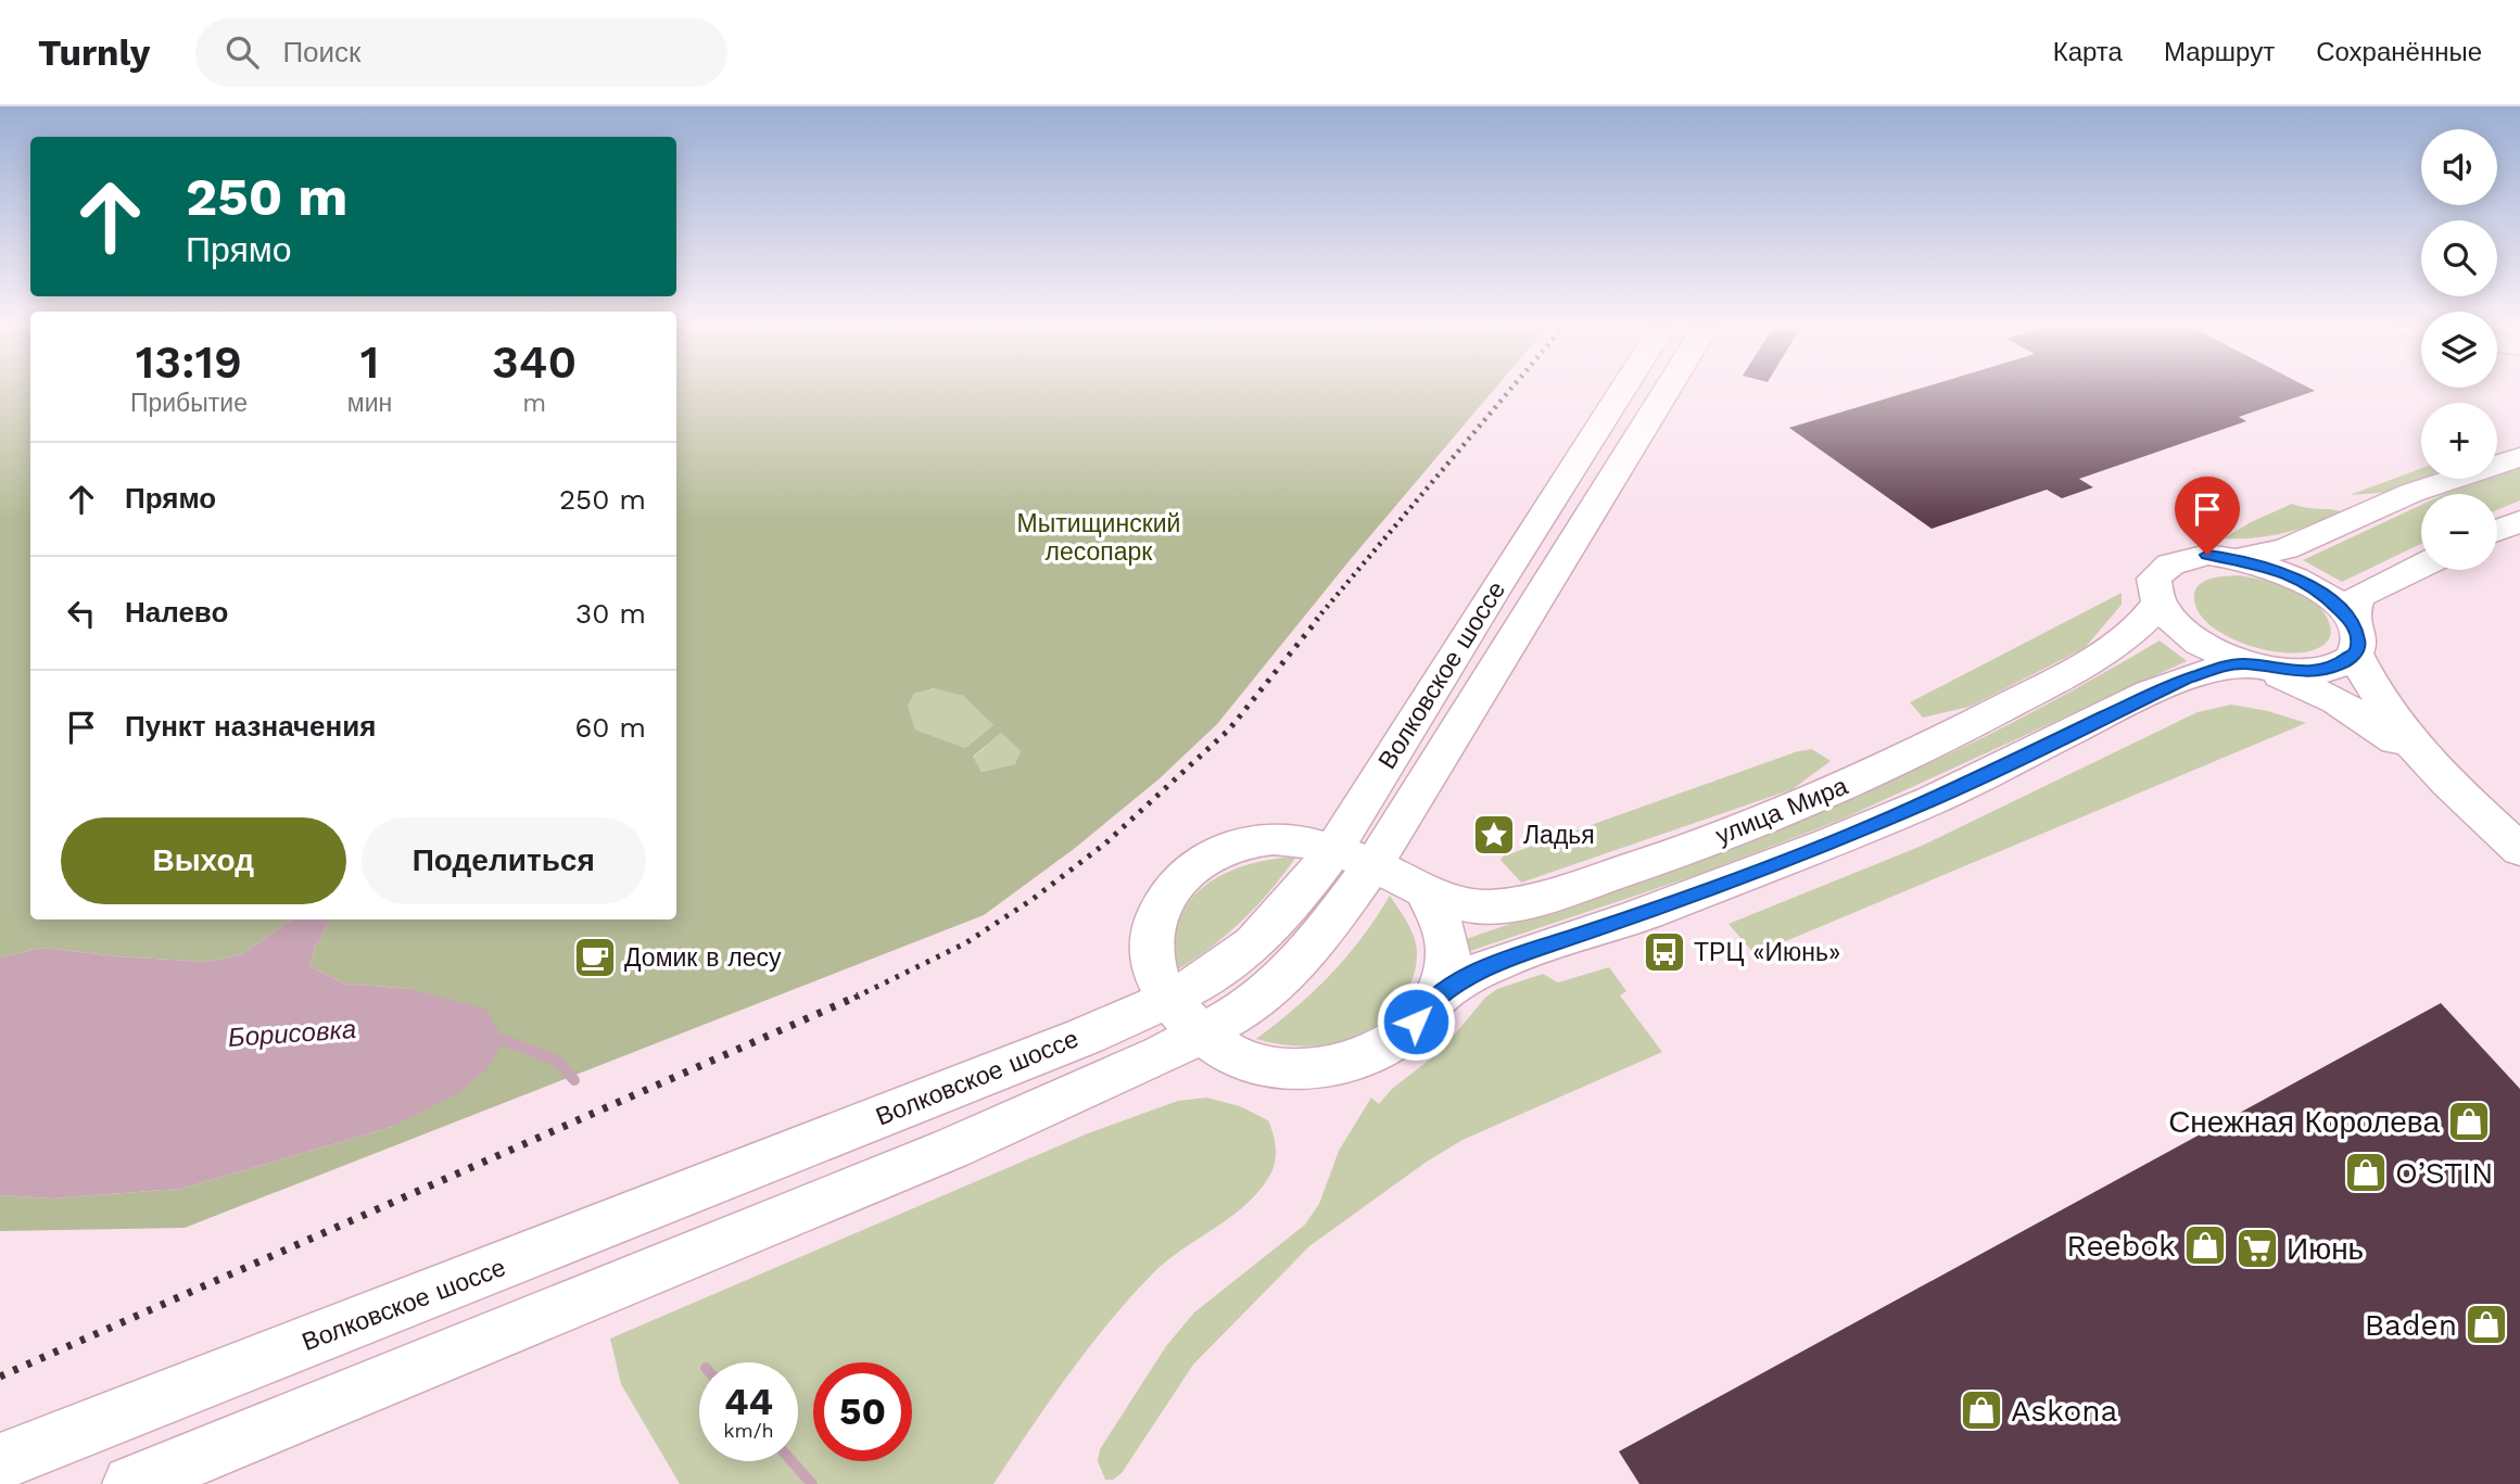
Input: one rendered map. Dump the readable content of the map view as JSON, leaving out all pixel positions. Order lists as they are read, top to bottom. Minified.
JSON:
{"streets":{"main road":["Волковское шоссе","улица Мира"]},"crossings":[["Волковское шоссе","улица Мира"]],"water":["Борисовка"],"parks":["Мытищинский лесопарк"],"places":{"place":["Ладья"],"bus stop":["ТРЦ «Июнь»"],"cafe":["Домик в лесу"],"shop":["Снежная Королева","O’STIN","Reebok","Baden","Askona"],"supermarket":["Июнь"]},"page":{"header":"Turnly","search":"Поиск","nav":["Карта","Маршрут","Сохранённые"],"map_buttons":["+","−"],"turn":["250 m","Прямо"],"eta":["13:19","Прибытие","1","мин","340","m"],"list":[{"name":"Прямо","value":"250 m"},{"name":"Налево","value":"30 m"},{"name":"Пункт назначения","value":"60 m"}],"buttons":["Выход","Поделиться"],"speed":"44 km/h","limit":"50"}}
